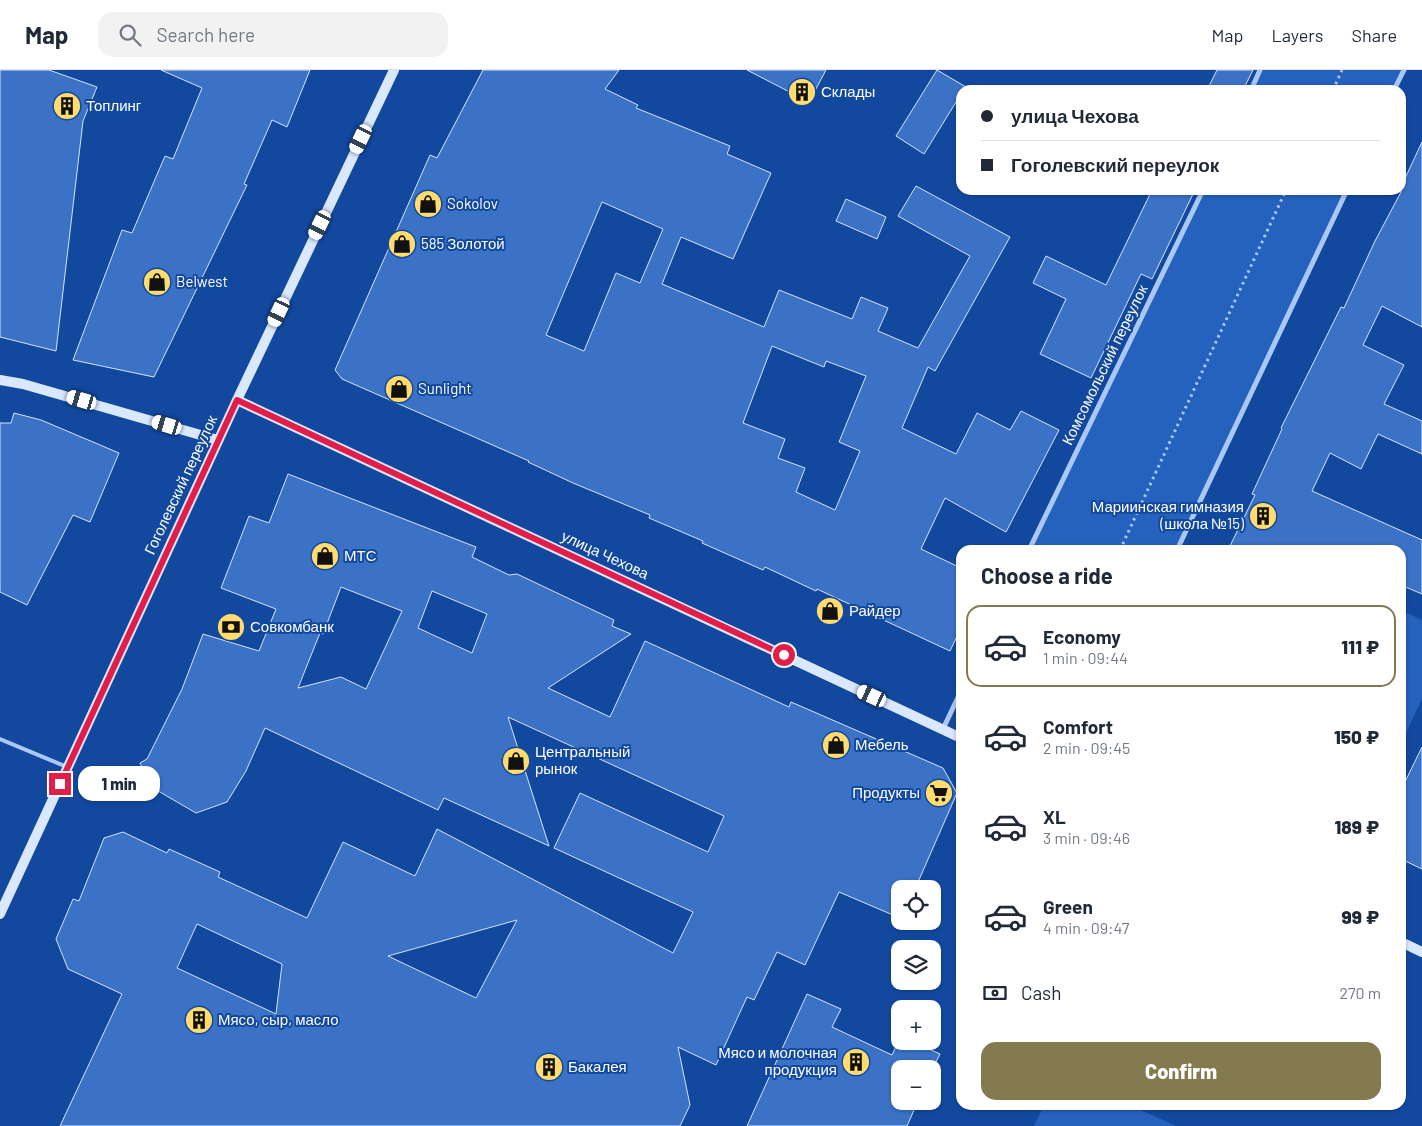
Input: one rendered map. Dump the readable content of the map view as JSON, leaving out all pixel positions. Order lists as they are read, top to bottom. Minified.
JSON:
{"streets":{"main road":["Гоголевский переулок","улица Чехова"],"street":["Комсомольский переулок"]},"crossings":[["Гоголевский переулок","улица Чехова"]],"places":{"building":["Склады","Топлинг","Мариинская гимназия (школа №15)","Мясо, сыр, масло","Мясо и молочная продукция","Бакалея"],"shop":["Sokolov","585 Золотой","Belwest","Sunlight","МТС","Райдер","Мебель","Центральный рынок"],"bank":["Совкомбанк"],"supermarket":["Продукты"]},"page":{"header":"Map","search":"Search here","nav":["Map","Layers","Share"],"banner":["улица Чехова","Гоголевский переулок"],"heading":"Choose a ride","list":[{"name":"Economy","note":"1 min · 09:44","value":"111 ₽"},{"name":"Comfort","note":"2 min · 09:45","value":"150 ₽"},{"name":"XL","note":"3 min · 09:46","value":"189 ₽"},{"name":"Green","note":"4 min · 09:47","value":"99 ₽"}],"bubble":"1 min","map_buttons":["+","−"],"pay":["Cash","270 m"],"buttons":"Confirm"}}
